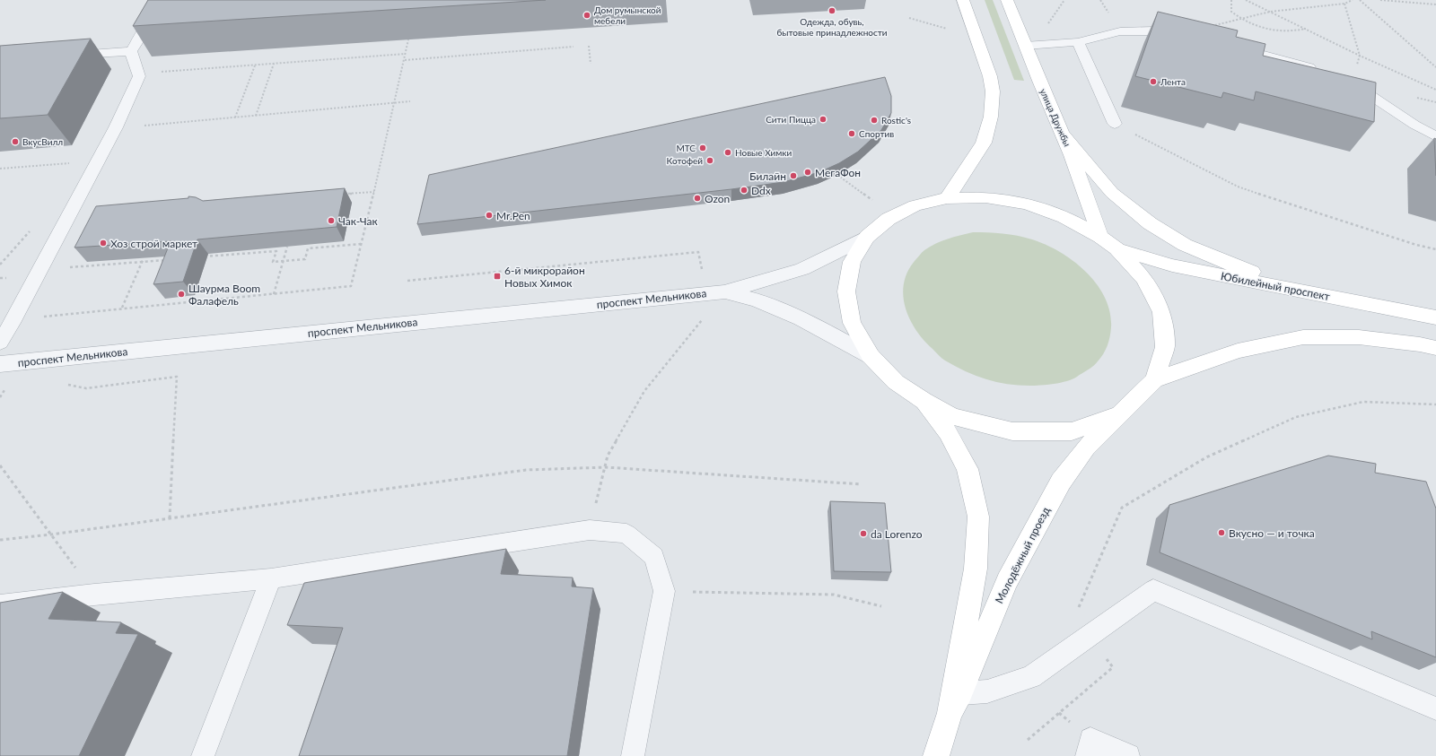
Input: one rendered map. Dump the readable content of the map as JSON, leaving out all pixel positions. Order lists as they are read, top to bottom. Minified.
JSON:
{"streets":{"main road":["улица Дружбы","Юбилейный проспект","Молодёжный проезд"],"street":["проспект Мельникова"]},"places":{"other":["Одежда, обувь, бытовые принадлежности","Дом румынской мебели","Лента","Сити Пицца","Rostic's","Спортив","ВкусВилл","МТС","Новые Химки","Котофей","МегаФон","Билайн","Ddx","Ozon","Mr.Pen","Чак-Чак","Хоз строй маркет","Шаурма Boom Фалафель","Вкусно — и точка","da Lorenzo"],"transit":["6-й микрорайон Новых Химок"]}}
